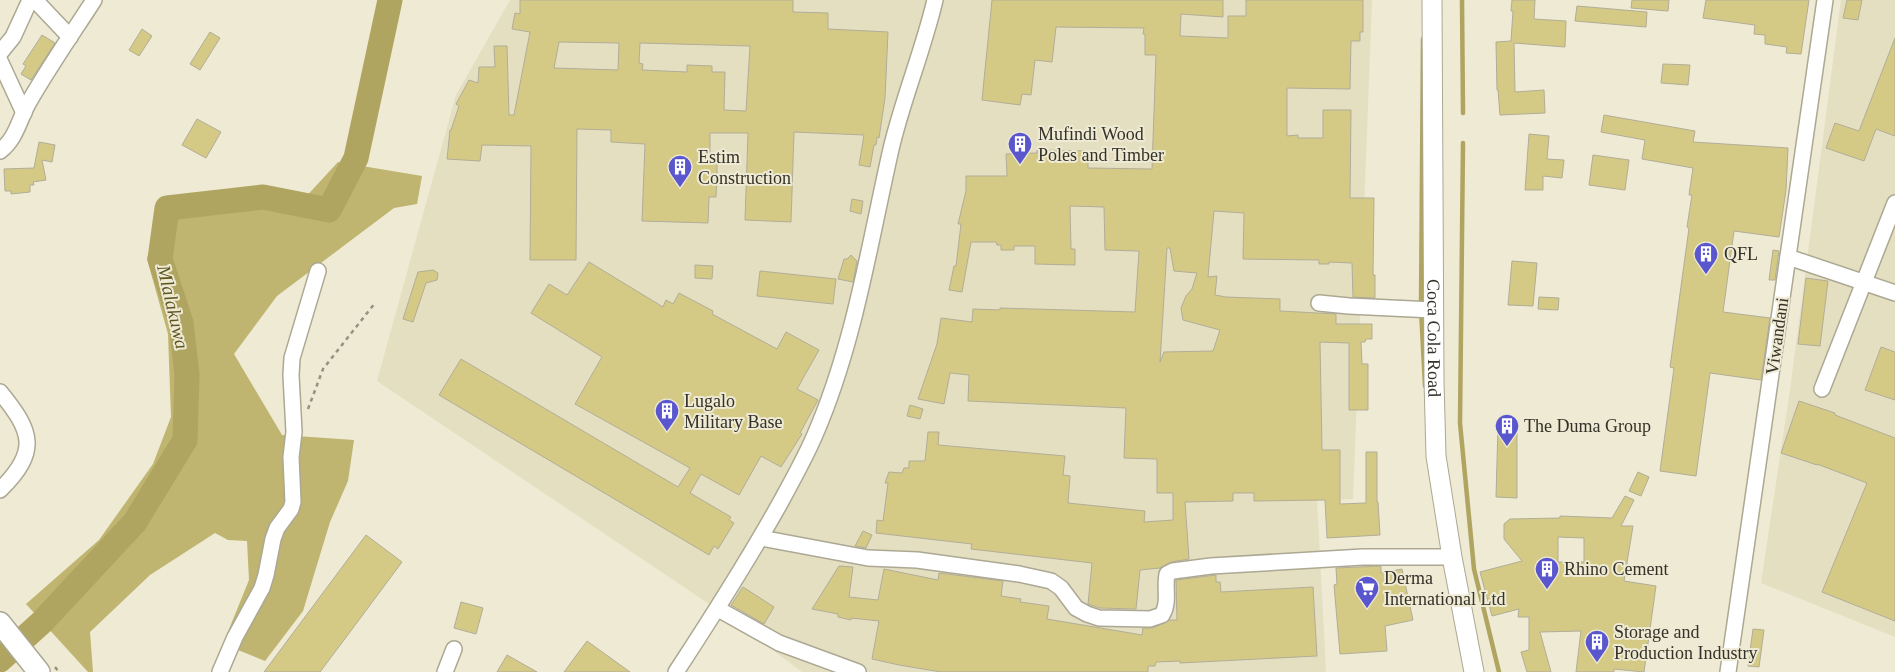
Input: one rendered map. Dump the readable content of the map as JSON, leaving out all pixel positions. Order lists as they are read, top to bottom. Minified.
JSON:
{"streets":{"main road":["Coca Cola Road"],"street":["Viwandani"]},"water":["Mlalakuwa"],"places":{"building":["Mufindi Wood Poles and Timber","Estim Construction","QFL","Lugalo Military Base","The Duma Group","Rhino Cement","Storage and Production Industry"],"supermarket":["Derma International Ltd"]}}
